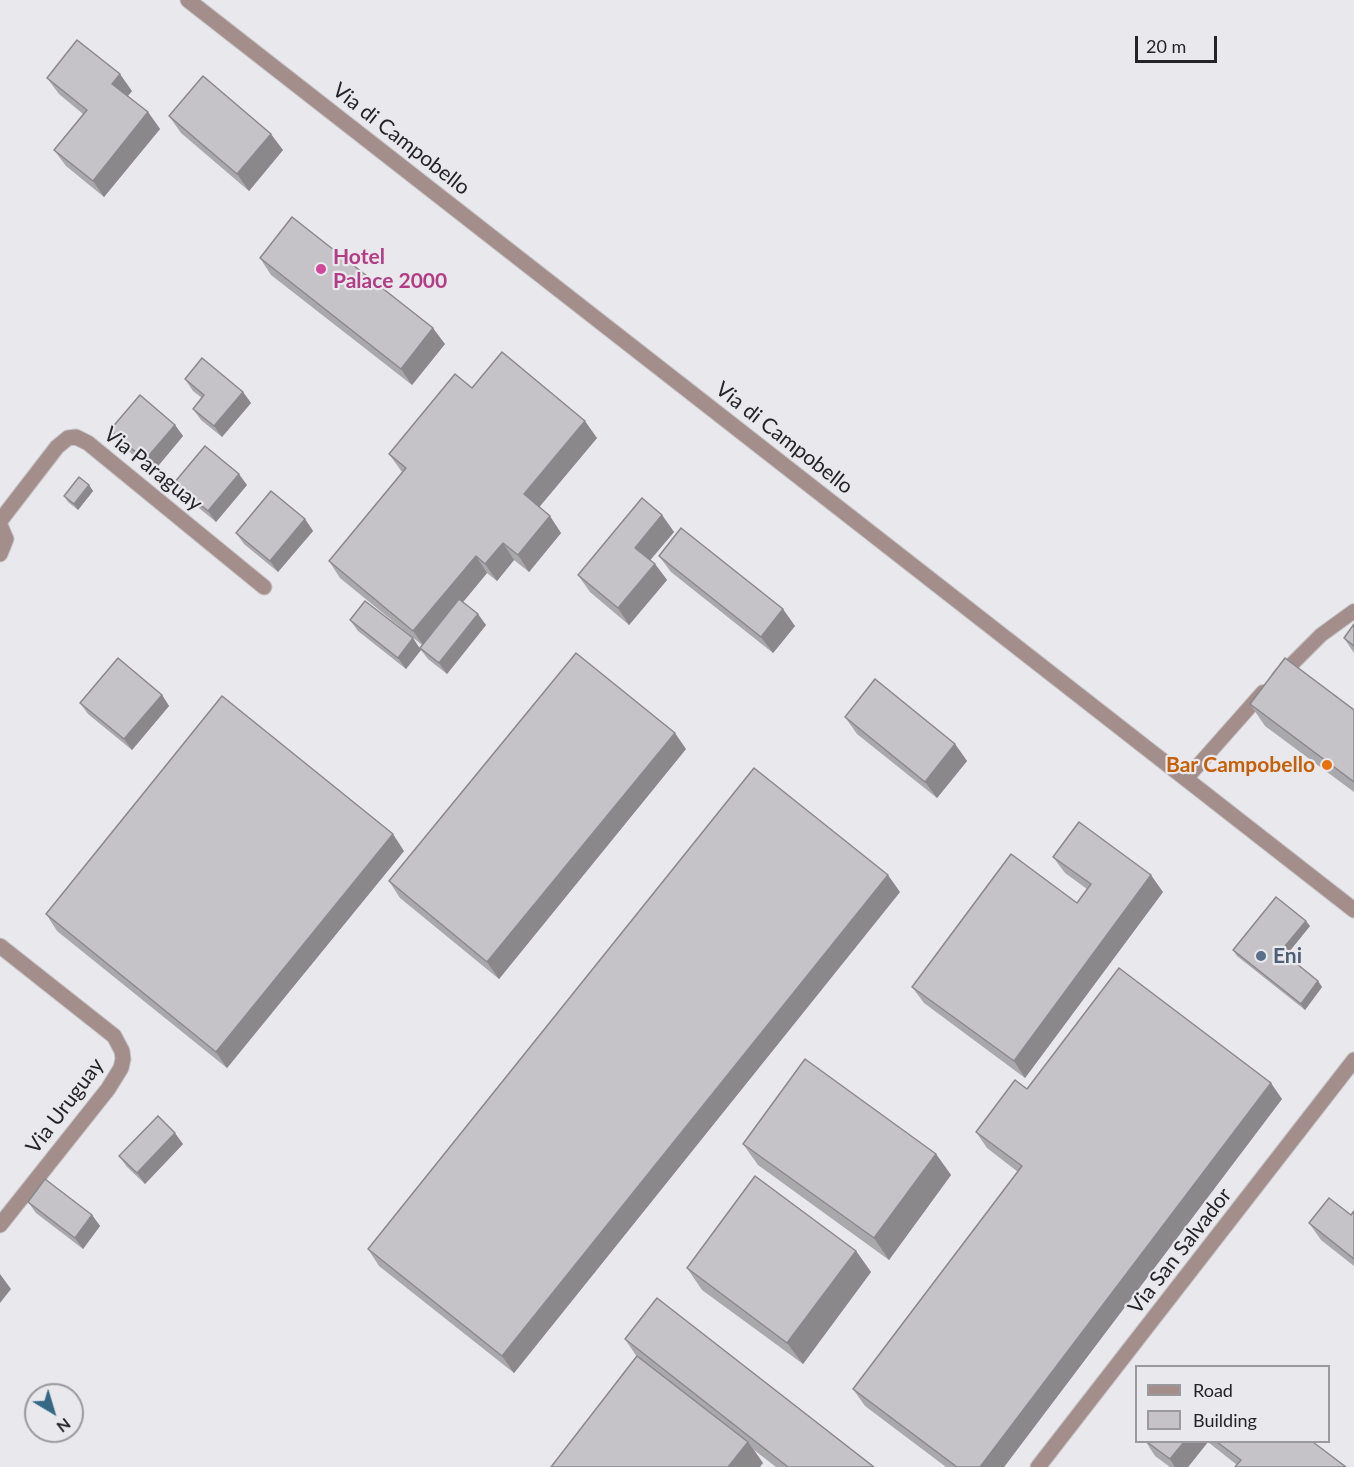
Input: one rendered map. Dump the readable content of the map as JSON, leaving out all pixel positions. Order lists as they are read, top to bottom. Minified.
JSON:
{"streets":{"street":["Via di Campobello","Via Paraguay","Via Uruguay","Via San Salvador"]},"places":["Hotel Palace 2000","Bar Campobello","Eni"],"legend":["Road","Building"],"scale_bar":"20 m","north":"bottom right"}
